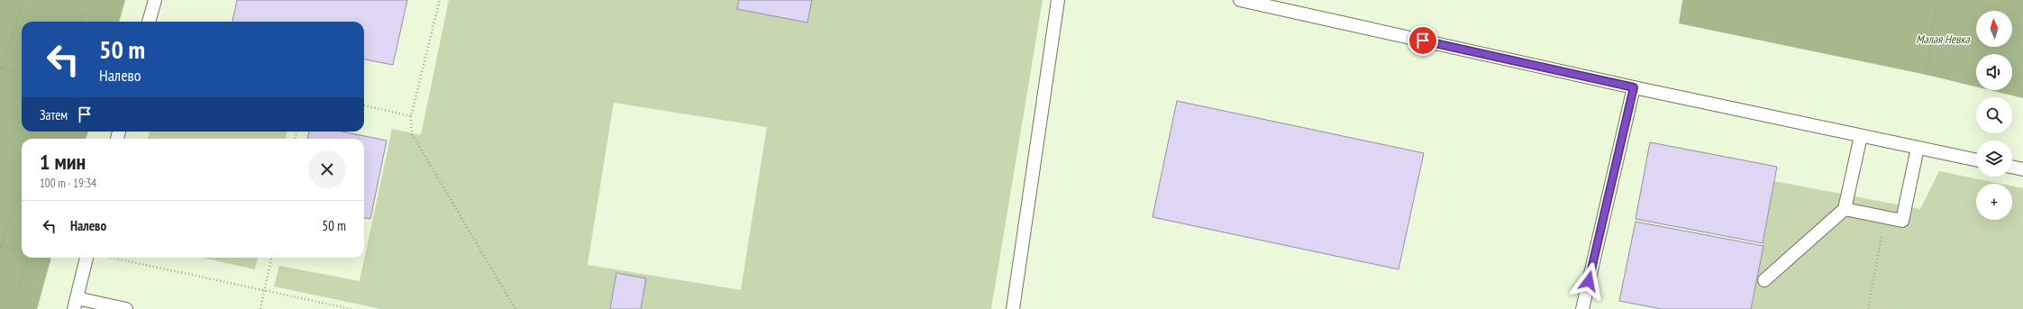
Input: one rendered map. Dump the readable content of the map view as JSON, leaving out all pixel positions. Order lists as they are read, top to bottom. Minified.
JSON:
{"water":["Малая Невка"],"north":"top","page":{"map_buttons":"+","turn":["50 m","Налево"],"then":"Затем","heading":["1 мин","100 m · 19:34"],"list":[{"name":"Налево","value":"50 m"}]}}
